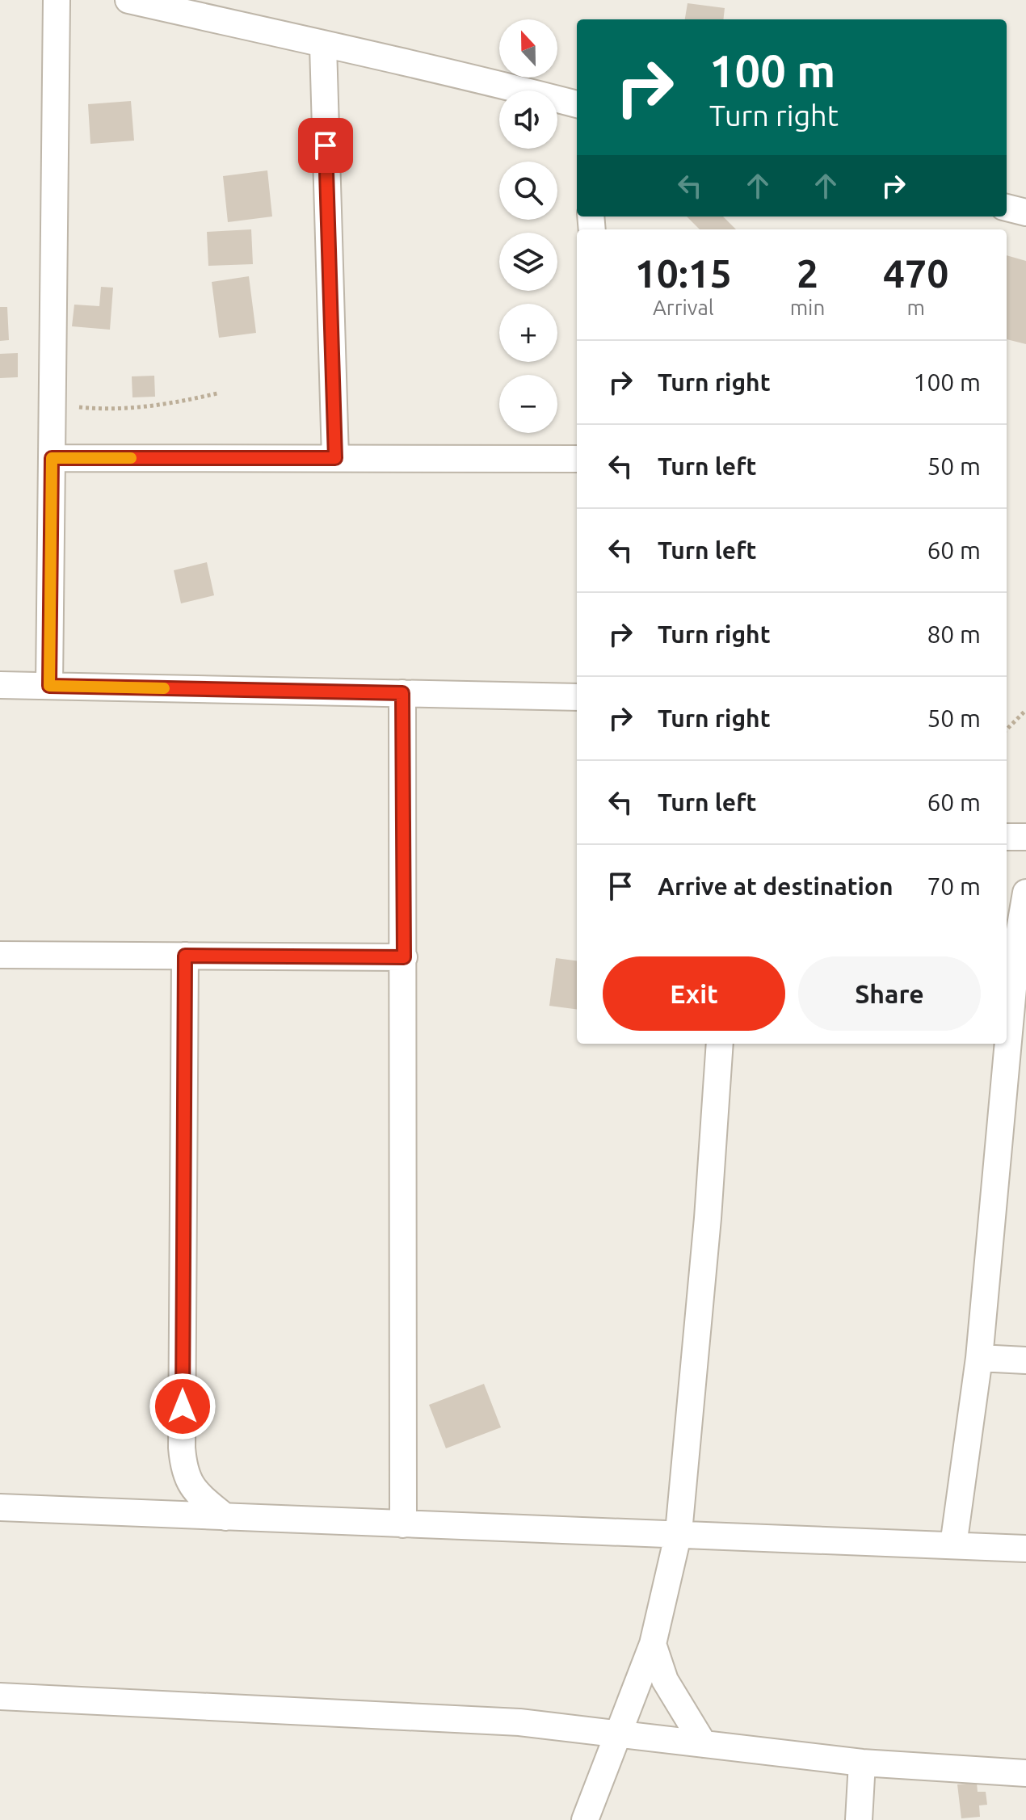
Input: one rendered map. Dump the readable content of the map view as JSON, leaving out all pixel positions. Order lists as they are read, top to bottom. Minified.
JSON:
{"north":"top","page":{"map_buttons":["+","−"],"turn":["100 m","Turn right"],"eta":["10:15","Arrival","2","min","470","m"],"list":[{"name":"Turn right","value":"100 m"},{"name":"Turn left","value":"50 m"},{"name":"Turn left","value":"60 m"},{"name":"Turn right","value":"80 m"},{"name":"Turn right","value":"50 m"},{"name":"Turn left","value":"60 m"},{"name":"Arrive at destination","value":"70 m"}],"buttons":["Exit","Share"]}}
